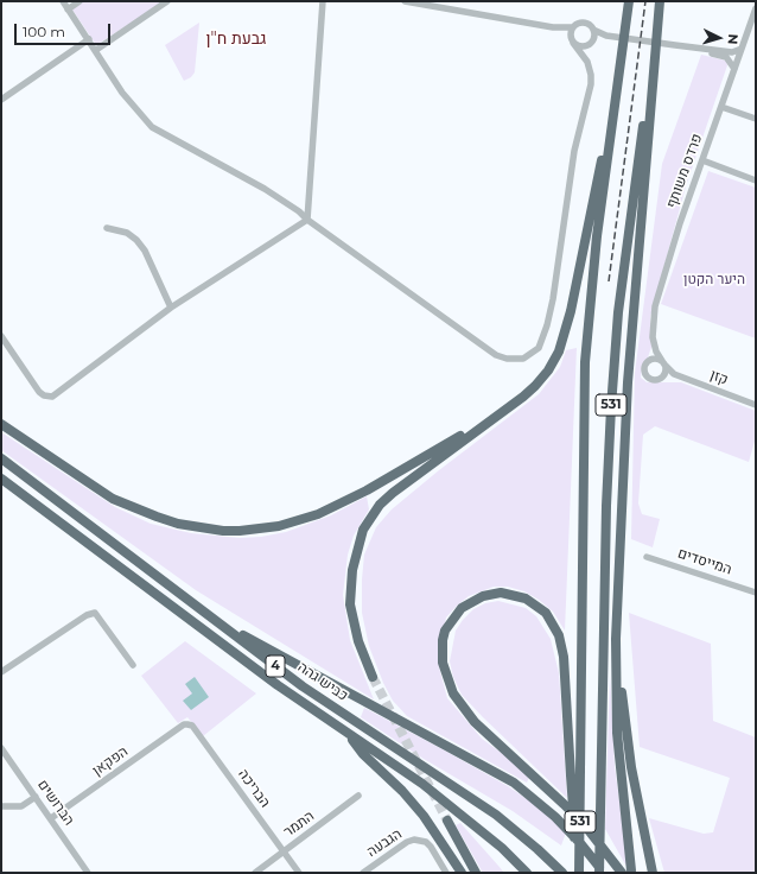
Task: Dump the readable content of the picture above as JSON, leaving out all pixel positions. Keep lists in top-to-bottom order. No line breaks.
{"streets":{"highway":["531","4","כביש גהה"],"street":["פרדס משותף","קזן","המייסדים","הפקאן","הבריכה","הברושים","התמר","הגבעה"]},"crossings":[["פרדס משותף","קזן"],["הפקאן","הבריכה"],["הפקאן","הברושים"],["הבריכה","התמר"]],"districts":["גבעת ח\"ן"],"parks":["היער הקטן"],"scale_bar":"100 m","north":"right"}
